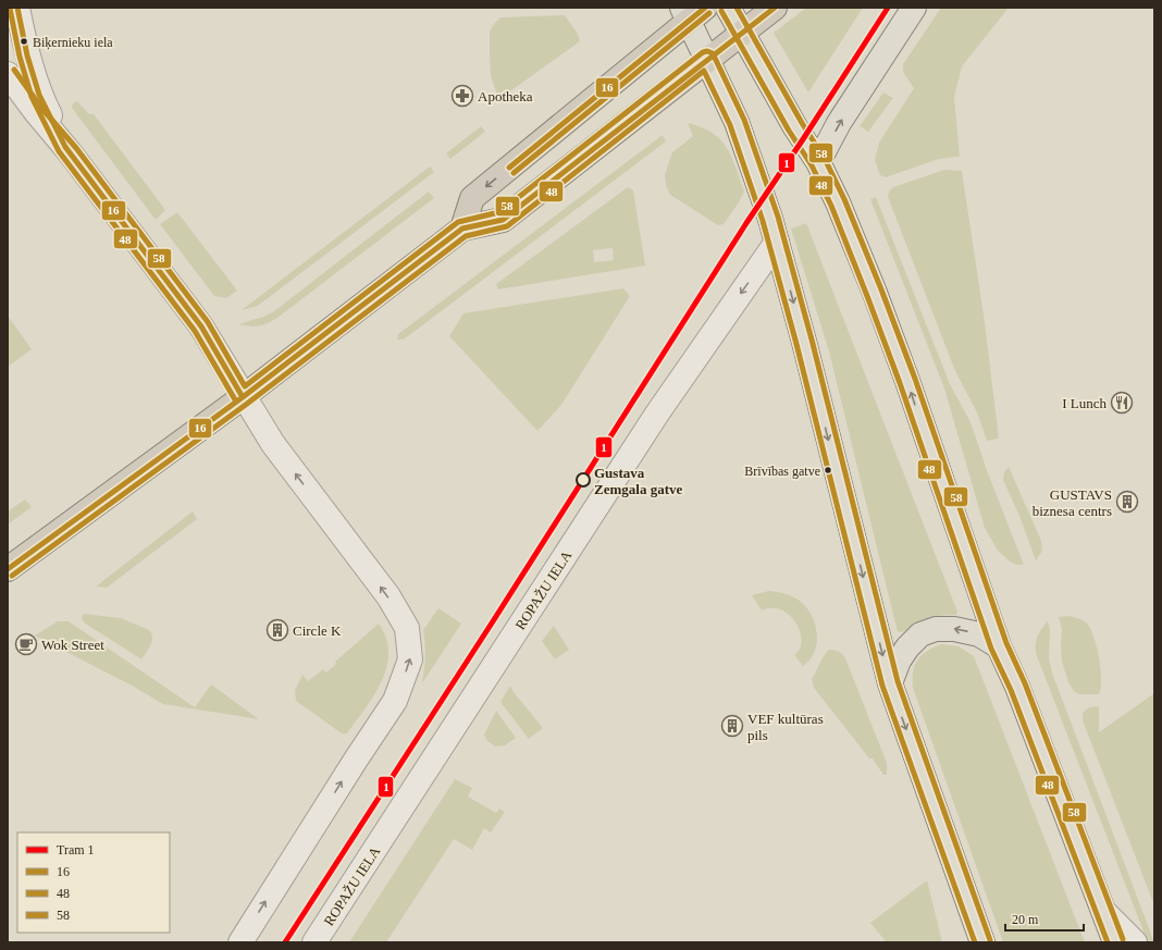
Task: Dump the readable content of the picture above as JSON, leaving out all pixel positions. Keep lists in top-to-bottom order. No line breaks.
{"streets":{"street":["ROPAŽU IELA"]},"one_way":["ROPAŽU IELA"],"places":{"other":["Biķernieku iela","Brīvības gatve","Gustava Zemgala gatve"],"pharmacy":["Apotheka"],"restaurant":["I Lunch"],"building":["GUSTAVS biznesa centrs","Circle K","VEF kultūras pils"],"cafe":["Wok Street"]},"lines":["tram line 1","transit line 16","transit line 58","transit line 48"],"legend":["Tram 1","16","48","58"],"scale_bar":"20 m"}
